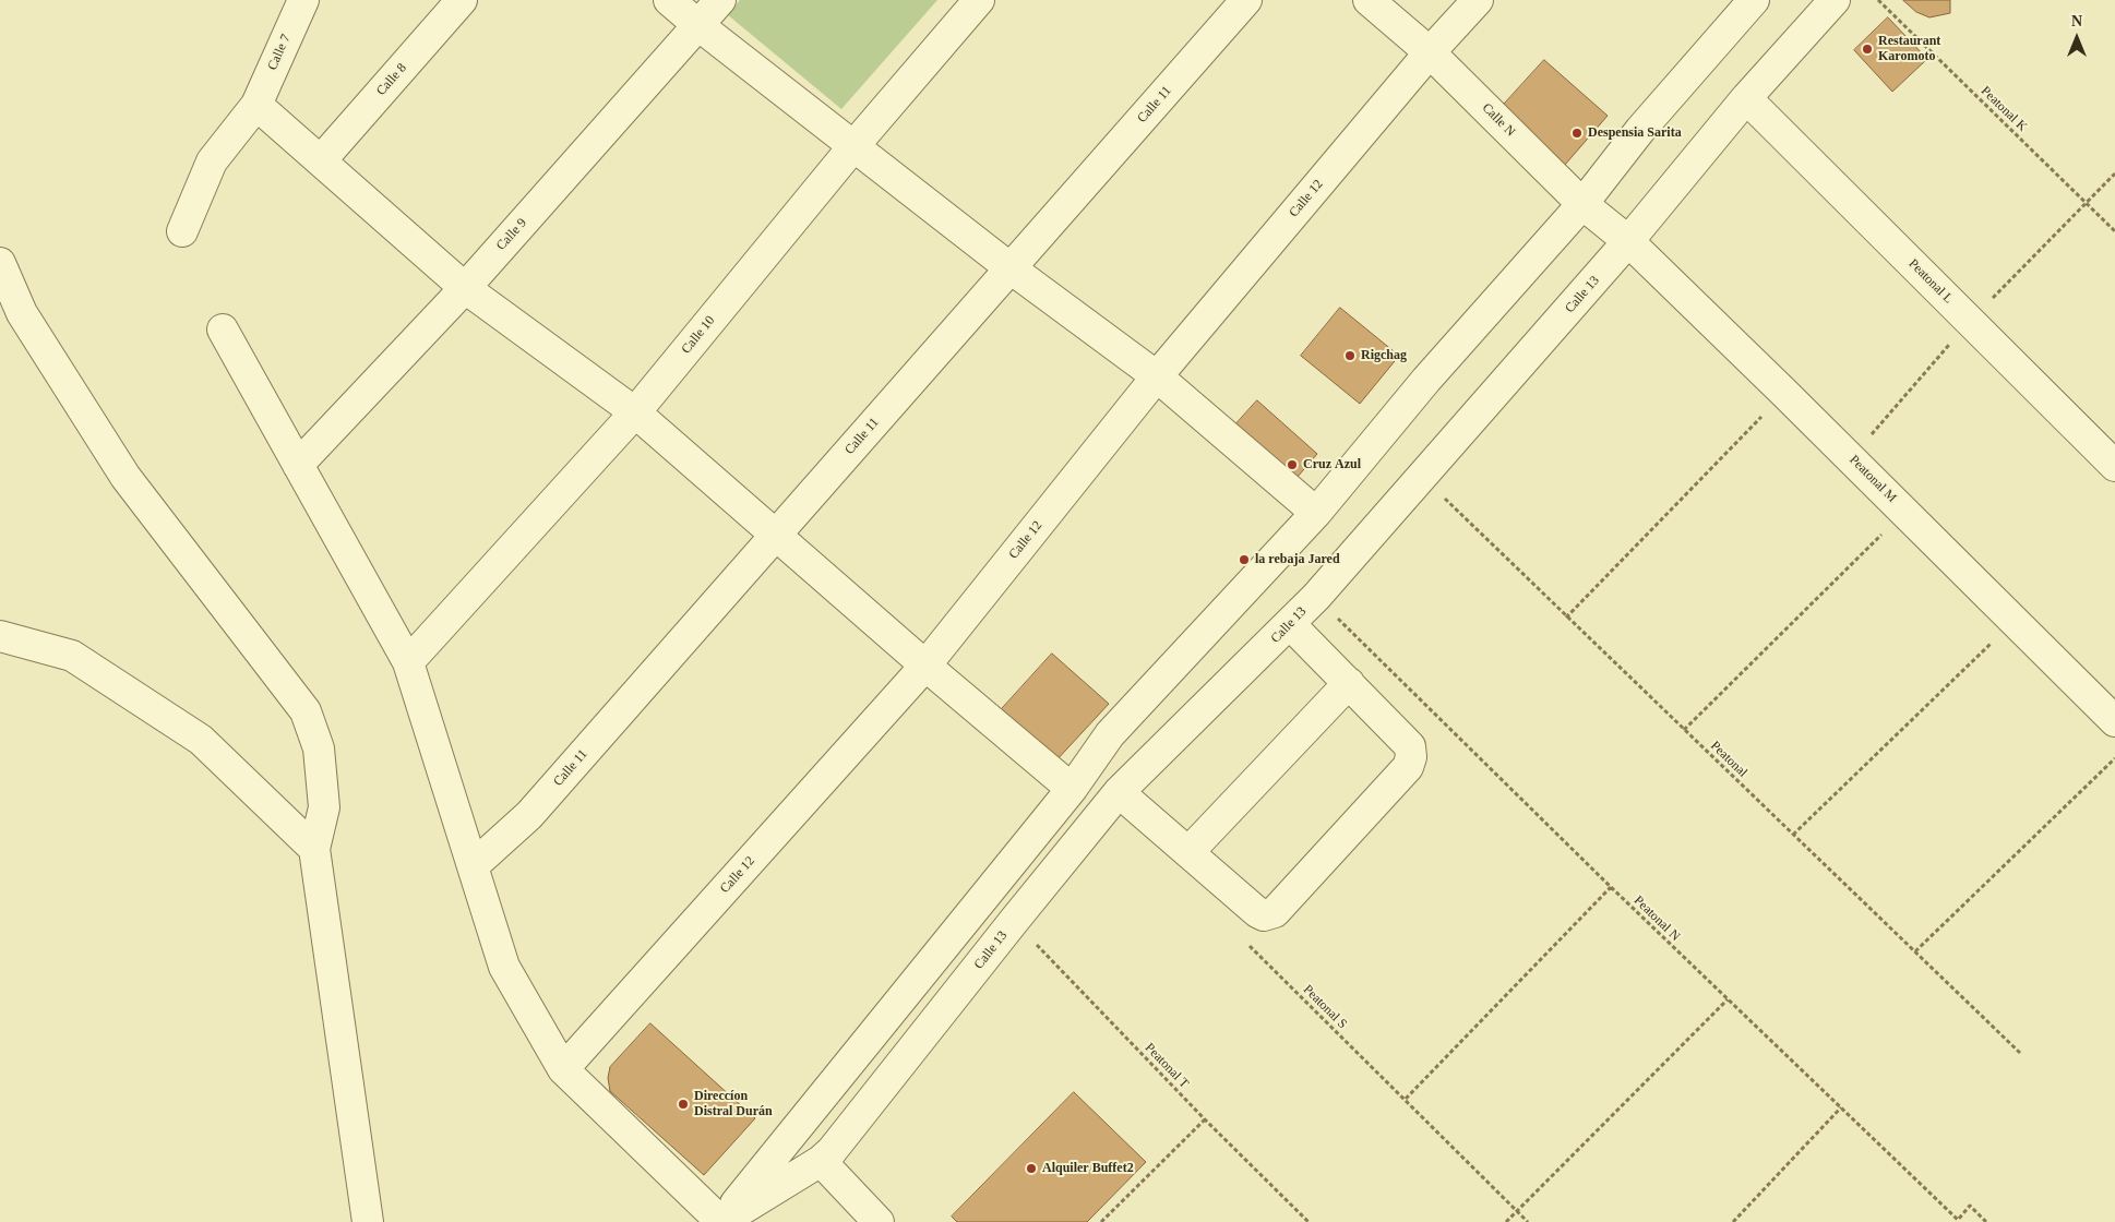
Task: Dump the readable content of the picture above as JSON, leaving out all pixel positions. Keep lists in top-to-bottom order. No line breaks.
{"streets":{"street":["Calle 7","Calle 8","Calle 11","Calle N","Calle 12","Calle 9","Peatonal L","Calle 13","Calle 10","Peatonal M"],"path":["Peatonal K","Peatonal","Peatonal N","Peatonal S","Peatonal T"]},"crossings":[["Calle N","Calle 12"],["Calle N","Calle 13"],["Calle N","Peatonal M"],["Peatonal L","Calle 13"],["Calle 13","Peatonal M"],["Calle 13","Peatonal"],["Calle 13","Peatonal N"],["Calle 13","Peatonal T"]],"places":["Restaurant Karomoto","Despensia Sarita","Rigchag","Cruz Azul","la rebaja Jared","Direccíon Distral Durán","Alquiler Buffet2"],"north":"top"}
